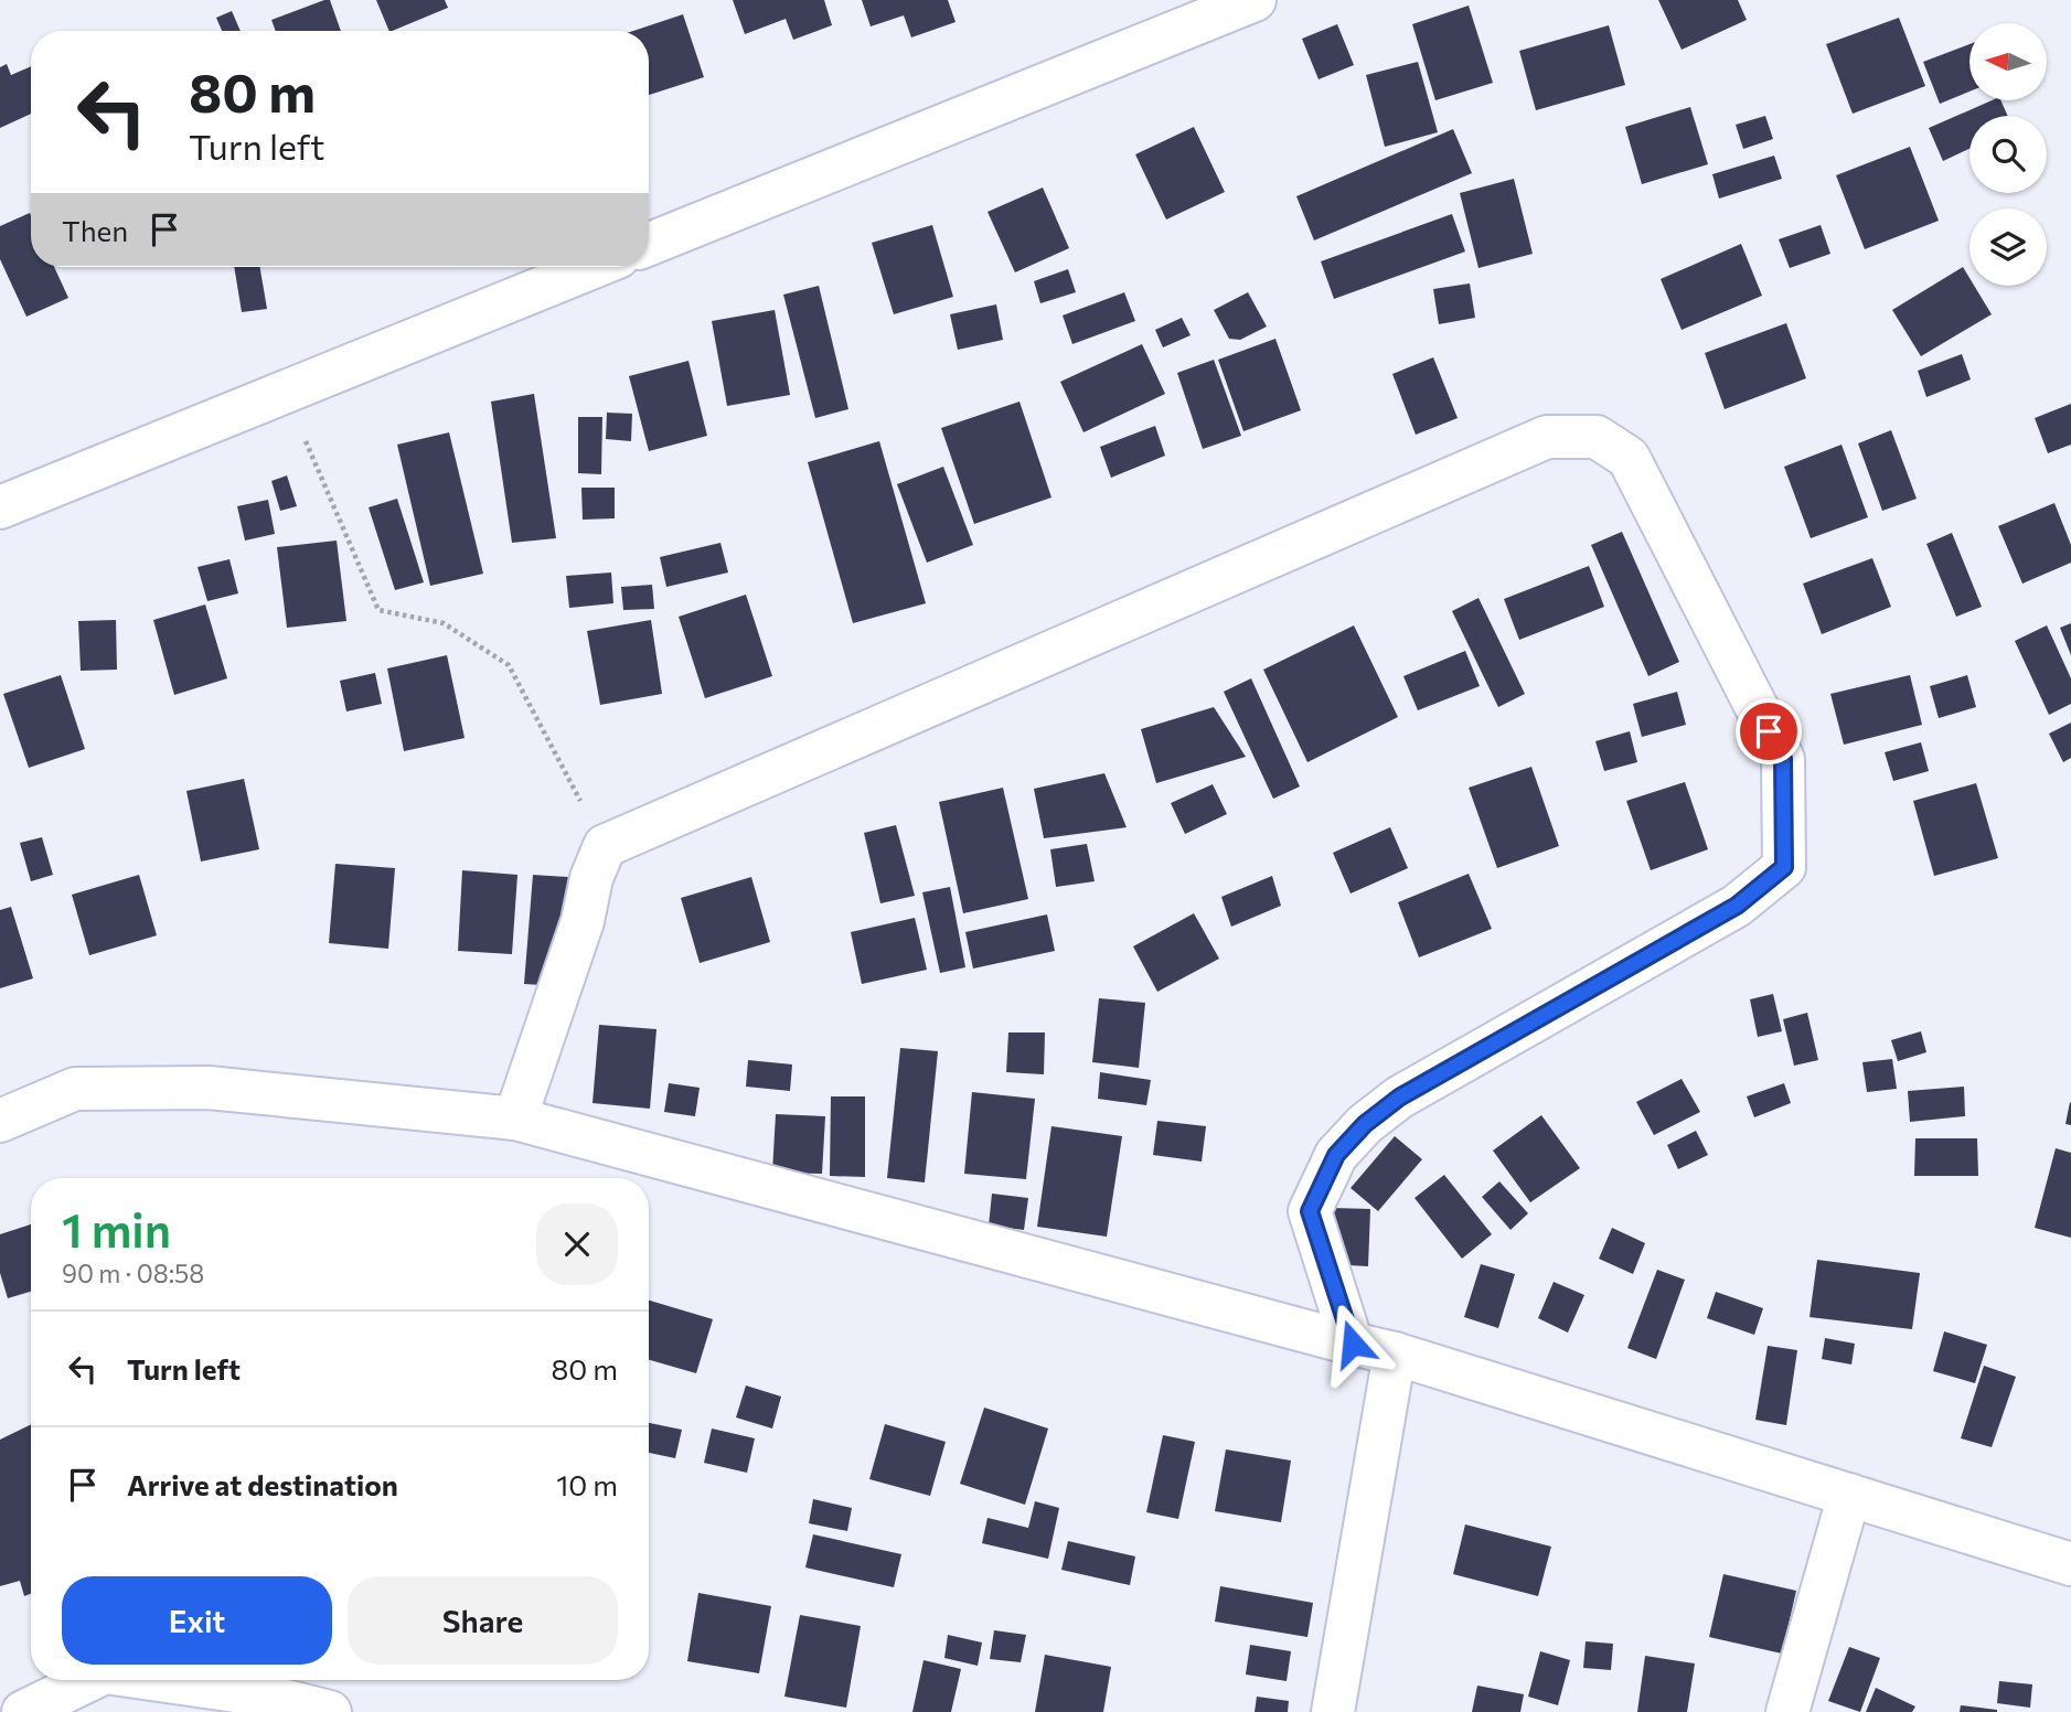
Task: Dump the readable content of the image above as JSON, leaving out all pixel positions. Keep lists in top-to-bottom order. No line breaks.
{"north":"left","page":{"turn":["80 m","Turn left"],"then":"Then","heading":["1 min","90 m · 08:58"],"list":[{"name":"Turn left","value":"80 m"},{"name":"Arrive at destination","value":"10 m"}],"buttons":["Exit","Share"]}}
